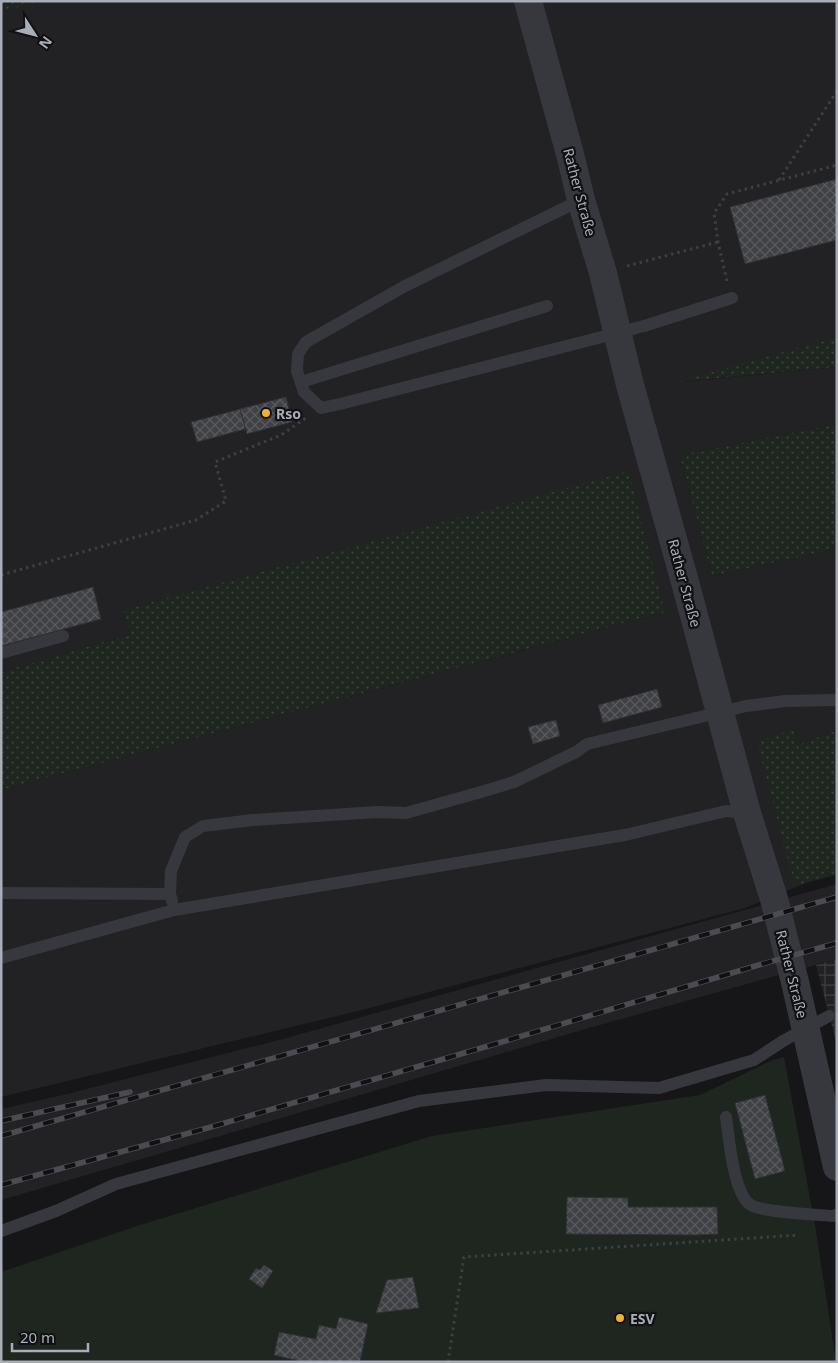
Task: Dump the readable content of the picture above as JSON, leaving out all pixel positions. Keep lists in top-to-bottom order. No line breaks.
{"streets":{"street":["Rather Straße"]},"places":["Rso","ESV"],"scale_bar":"20 m","north":"bottom right"}
